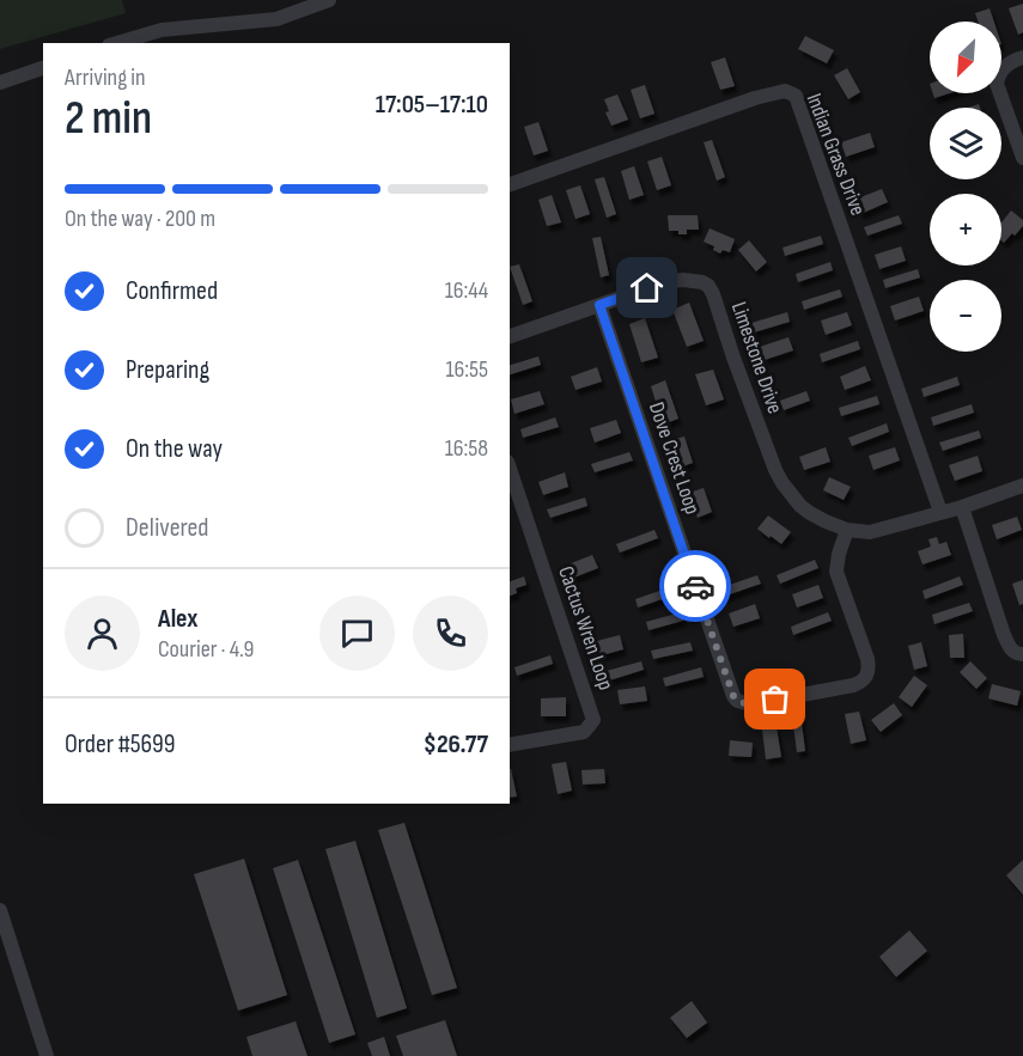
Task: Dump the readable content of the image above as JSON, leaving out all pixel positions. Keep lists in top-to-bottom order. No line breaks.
{"streets":{"street":["Indian Grass Drive","Limestone Drive","Dove Crest Loop","Cactus Wren Loop"]},"crossings":[["Indian Grass Drive","Limestone Drive"],["Limestone Drive","Dove Crest Loop"]],"north":"bottom left","page":{"map_buttons":["+","−"],"heading":["2 min","Arriving in","17:05–17:10"],"panel":["Alex","Courier · 4.9","Order #5699","$26.77"],"bar":"On the way · 200 m","list":[["Confirmed","16:44"],["Preparing","16:55"],["On the way","16:58"],"Delivered"]}}
